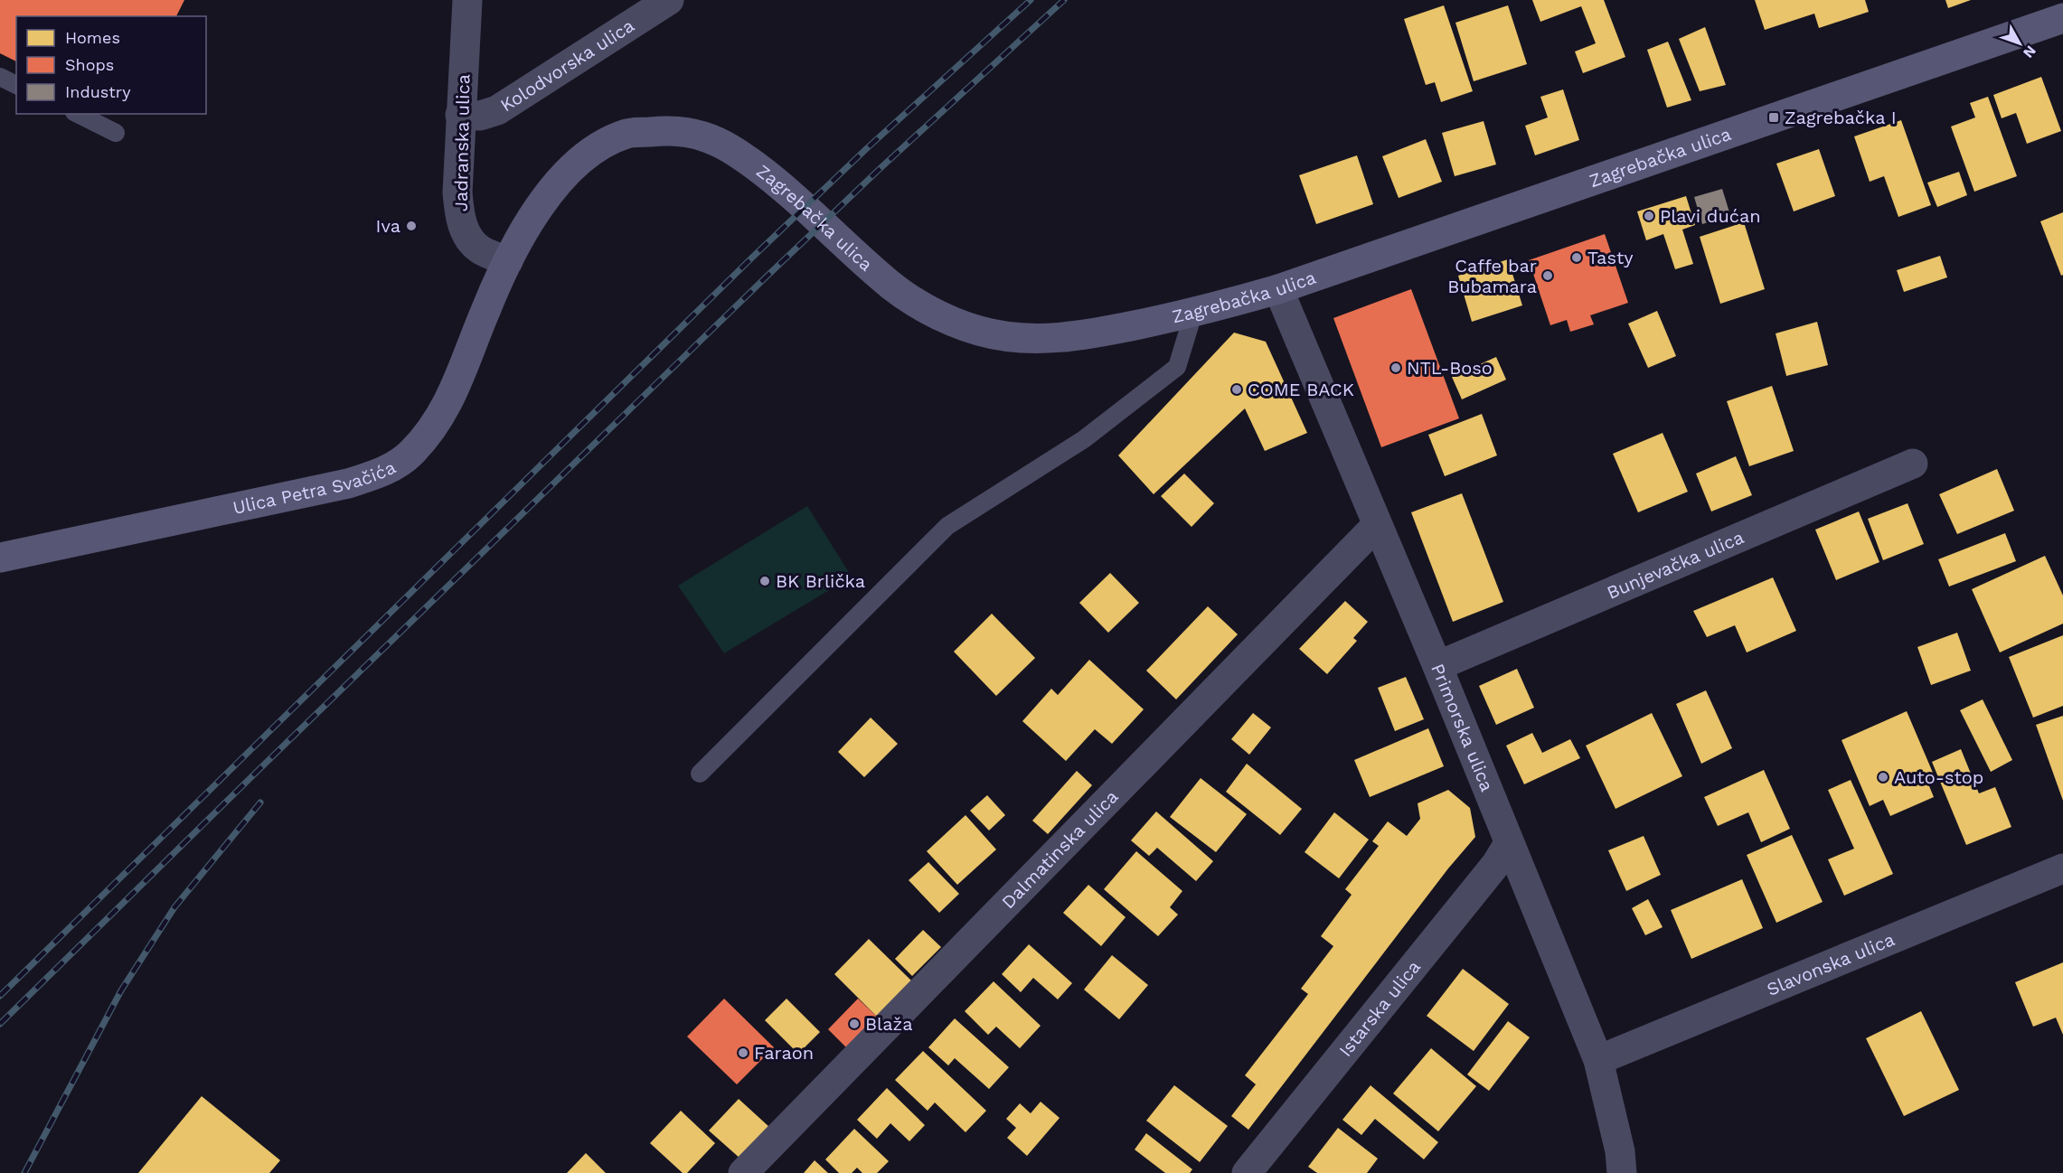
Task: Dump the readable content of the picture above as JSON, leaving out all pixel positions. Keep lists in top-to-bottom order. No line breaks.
{"streets":{"main road":["Zagrebačka ulica","Ulica Petra Svačića"],"street":["Kolodvorska ulica","Jadranska ulica","Bunjevačka ulica","Primorska ulica","Dalmatinska ulica","Slavonska ulica","Istarska ulica"]},"crossings":[["Kolodvorska ulica","Jadranska ulica"],["Jadranska ulica","Zagrebačka ulica"],["Jadranska ulica","Ulica Petra Svačića"],["Zagrebačka ulica","Ulica Petra Svačića"],["Zagrebačka ulica","Primorska ulica"],["Bunjevačka ulica","Primorska ulica"],["Primorska ulica","Dalmatinska ulica"],["Primorska ulica","Slavonska ulica"],["Primorska ulica","Istarska ulica"]],"places":{"transit":["Zagrebačka I"],"other":["Plavi dućan","Iva","Tasty","Caffe bar Bubamara","NTL-Boso","COME BACK","BK Brlička","Auto-stop","Blaža","Faraon"]},"legend":["Homes","Shops","Industry"],"north":"bottom right"}
